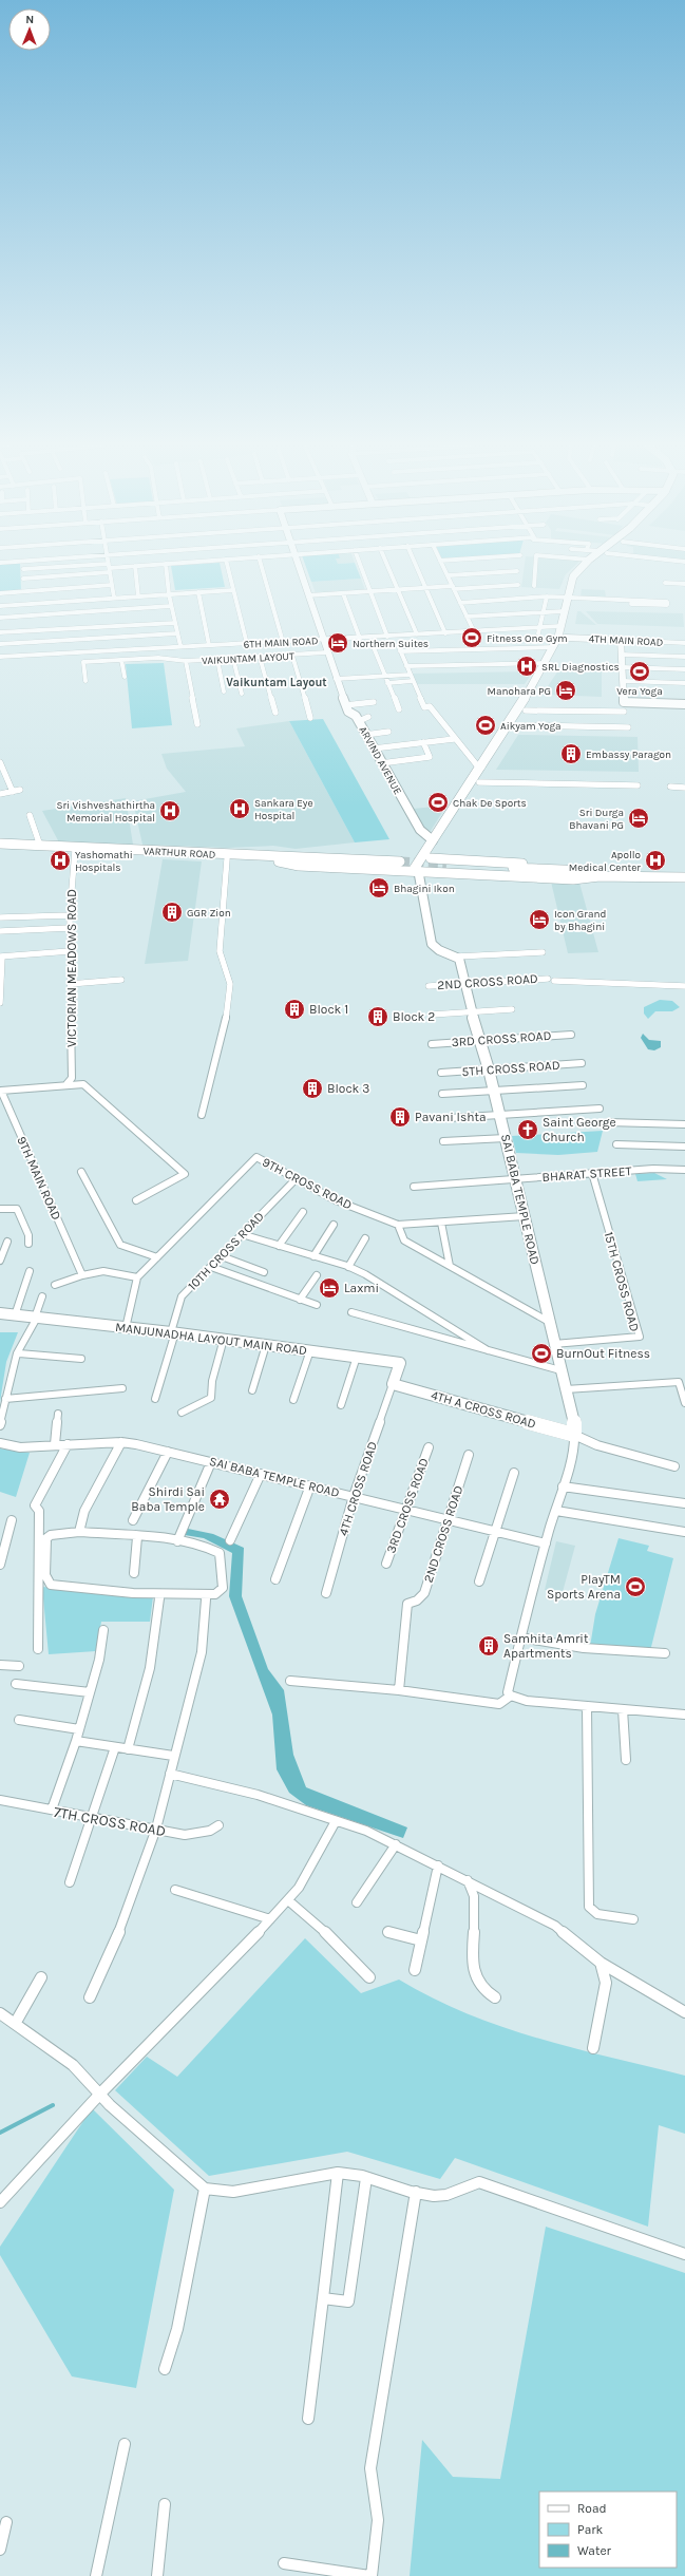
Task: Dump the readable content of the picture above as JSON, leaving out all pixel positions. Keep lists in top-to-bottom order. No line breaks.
{"streets":{"main road":["VARTHUR ROAD"],"street":["4TH MAIN ROAD","6TH MAIN ROAD","VAIKUNTAM LAYOUT","ARVIND AVENUE","VICTORIAN MEADOWS ROAD","2ND CROSS ROAD","3RD CROSS ROAD","5TH CROSS ROAD","BHARAT STREET","9TH MAIN ROAD","9TH CROSS ROAD","SAI BABA TEMPLE ROAD","10TH CROSS ROAD","15TH CROSS ROAD","MANJUNADHA LAYOUT MAIN ROAD","4TH A CROSS ROAD","4TH CROSS ROAD","7TH CROSS ROAD"]},"crossings":[["6TH MAIN ROAD","ARVIND AVENUE"],["VAIKUNTAM LAYOUT","ARVIND AVENUE"],["VARTHUR ROAD","VICTORIAN MEADOWS ROAD"],["VICTORIAN MEADOWS ROAD","9TH MAIN ROAD"],["2ND CROSS ROAD","SAI BABA TEMPLE ROAD"],["3RD CROSS ROAD","SAI BABA TEMPLE ROAD"],["5TH CROSS ROAD","SAI BABA TEMPLE ROAD"],["BHARAT STREET","SAI BABA TEMPLE ROAD"],["BHARAT STREET","15TH CROSS ROAD"],["9TH CROSS ROAD","SAI BABA TEMPLE ROAD"],["9TH CROSS ROAD","10TH CROSS ROAD"],["SAI BABA TEMPLE ROAD","15TH CROSS ROAD"],["SAI BABA TEMPLE ROAD","4TH A CROSS ROAD"],["SAI BABA TEMPLE ROAD","4TH CROSS ROAD"],["10TH CROSS ROAD","MANJUNADHA LAYOUT MAIN ROAD"],["MANJUNADHA LAYOUT MAIN ROAD","4TH A CROSS ROAD"],["MANJUNADHA LAYOUT MAIN ROAD","4TH CROSS ROAD"],["4TH A CROSS ROAD","4TH CROSS ROAD"]],"districts":["Vaikuntam Layout"],"places":{"sports":["Fitness One Gym","Vera Yoga","Aikyam Yoga","Chak De Sports","BurnOut Fitness","PlayTM Sports Arena"],"hotel":["Northern Suites","Manohara PG","Sri Durga Bhavani PG","Bhagini Ikon","Icon Grand by Bhagini","Laxmi"],"hospital":["SRL Diagnostics","Sankara Eye Hospital","Sri Vishveshathirtha Memorial Hospital","Yashomathi Hospitals","Apollo Medical Center"],"building":["Embassy Paragon","GGR Zion","Block 1","Block 2","Block 3","Pavani Ishta","Samhita Amrit Apartments"],"church":["Saint George Church"],"temple":["Shirdi Sai Baba Temple"]},"legend":["Road","Park","Water"],"north":"top"}
